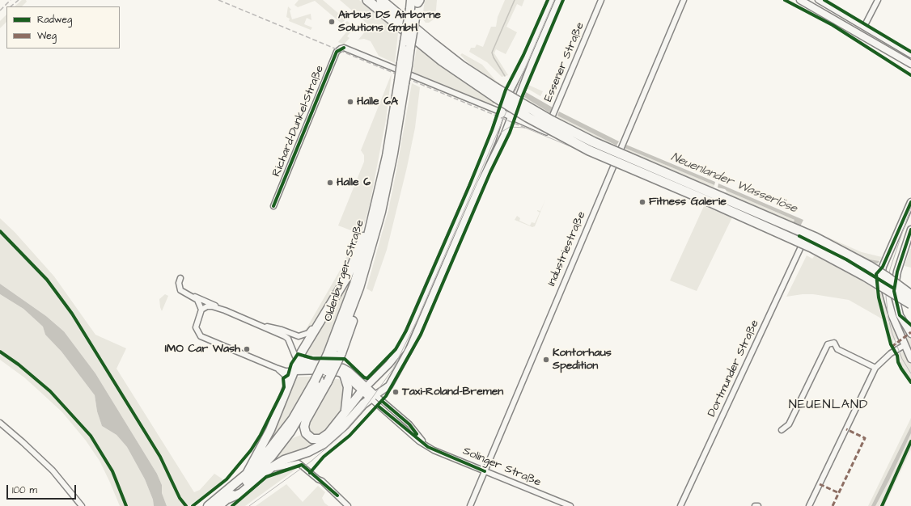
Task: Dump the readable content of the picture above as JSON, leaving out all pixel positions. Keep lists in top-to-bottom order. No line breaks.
{"streets":{"highway":["Oldenburger Straße"],"main road":["Solinger Straße"],"street":["Essener Straße","Richard-Dunkel-Straße","Industriestraße","Dortmunder Straße"]},"crossings":[["Industriestraße","Solinger Straße"]],"districts":["NEUENLAND"],"water":["Neuenlander Wasserlöse"],"places":["Airbus DS Airborne Solutions GmbH","Halle 6A","Halle 6","Fitness Galerie","IMO Car Wash","Kontorhaus Spedition","Taxi-Roland-Bremen"],"legend":["Radweg","Weg"],"scale_bar":"100 m"}
